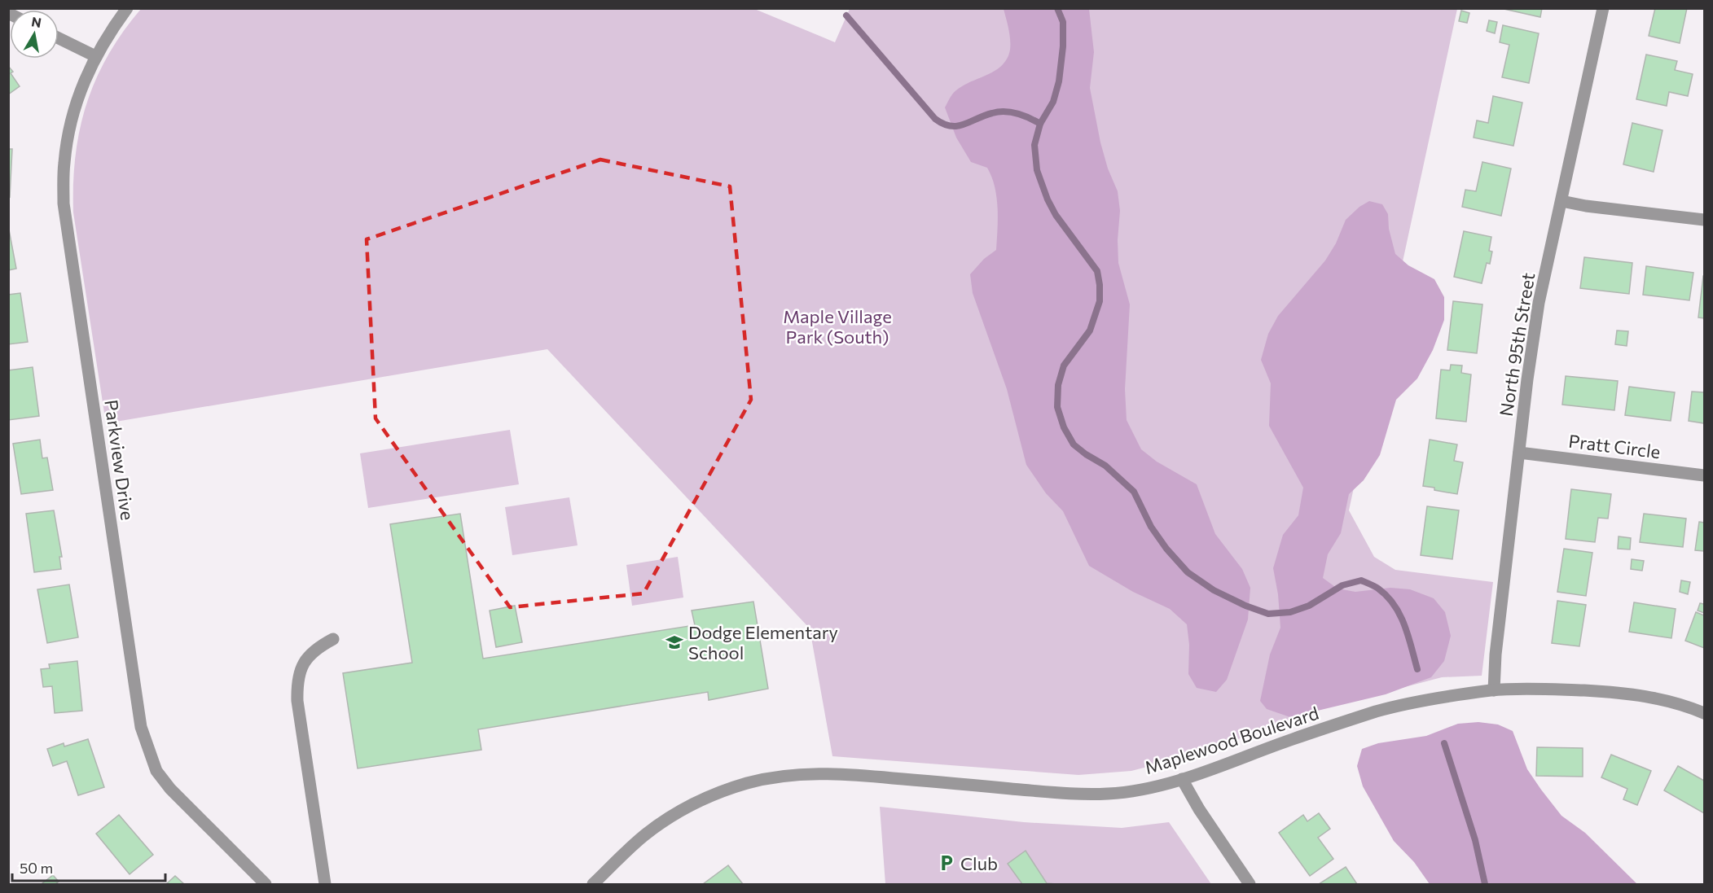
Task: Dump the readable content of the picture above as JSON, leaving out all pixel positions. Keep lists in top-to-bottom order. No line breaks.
{"streets":{"street":["North 95th Street","Pratt Circle","Parkview Drive","Maplewood Boulevard"]},"crossings":[["North 95th Street","Pratt Circle"],["North 95th Street","Maplewood Boulevard"]],"parks":["Maple Village Park (South)"],"places":{"school or university":["Dodge Elementary School"],"parking":["Club"]},"scale_bar":"50 m","north":"top"}
